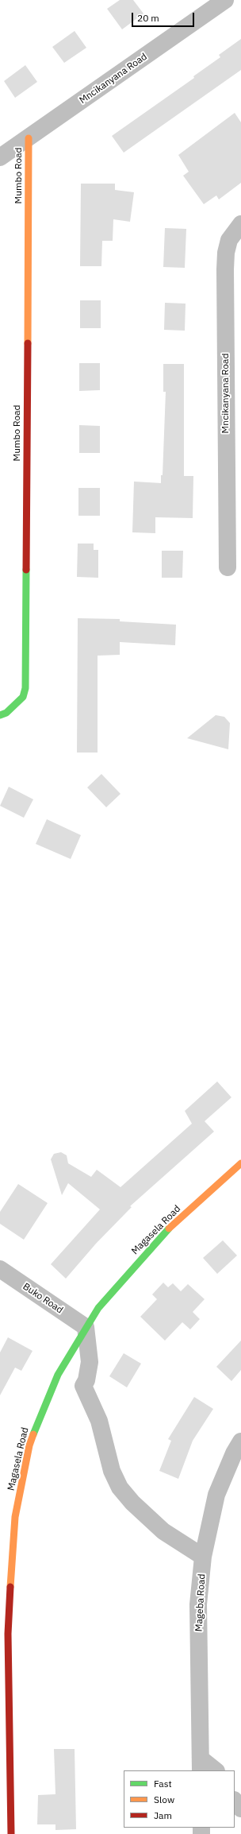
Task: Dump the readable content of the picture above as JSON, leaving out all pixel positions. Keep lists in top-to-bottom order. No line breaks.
{"streets":{"street":["Mncikanyana Road","Mumbo Road","Magasela Road","Buko Road","Mageba Road"]},"crossings":[["Mncikanyana Road","Mumbo Road"],["Magasela Road","Buko Road"]],"legend":["Fast","Slow","Jam"],"scale_bar":"20 m"}
